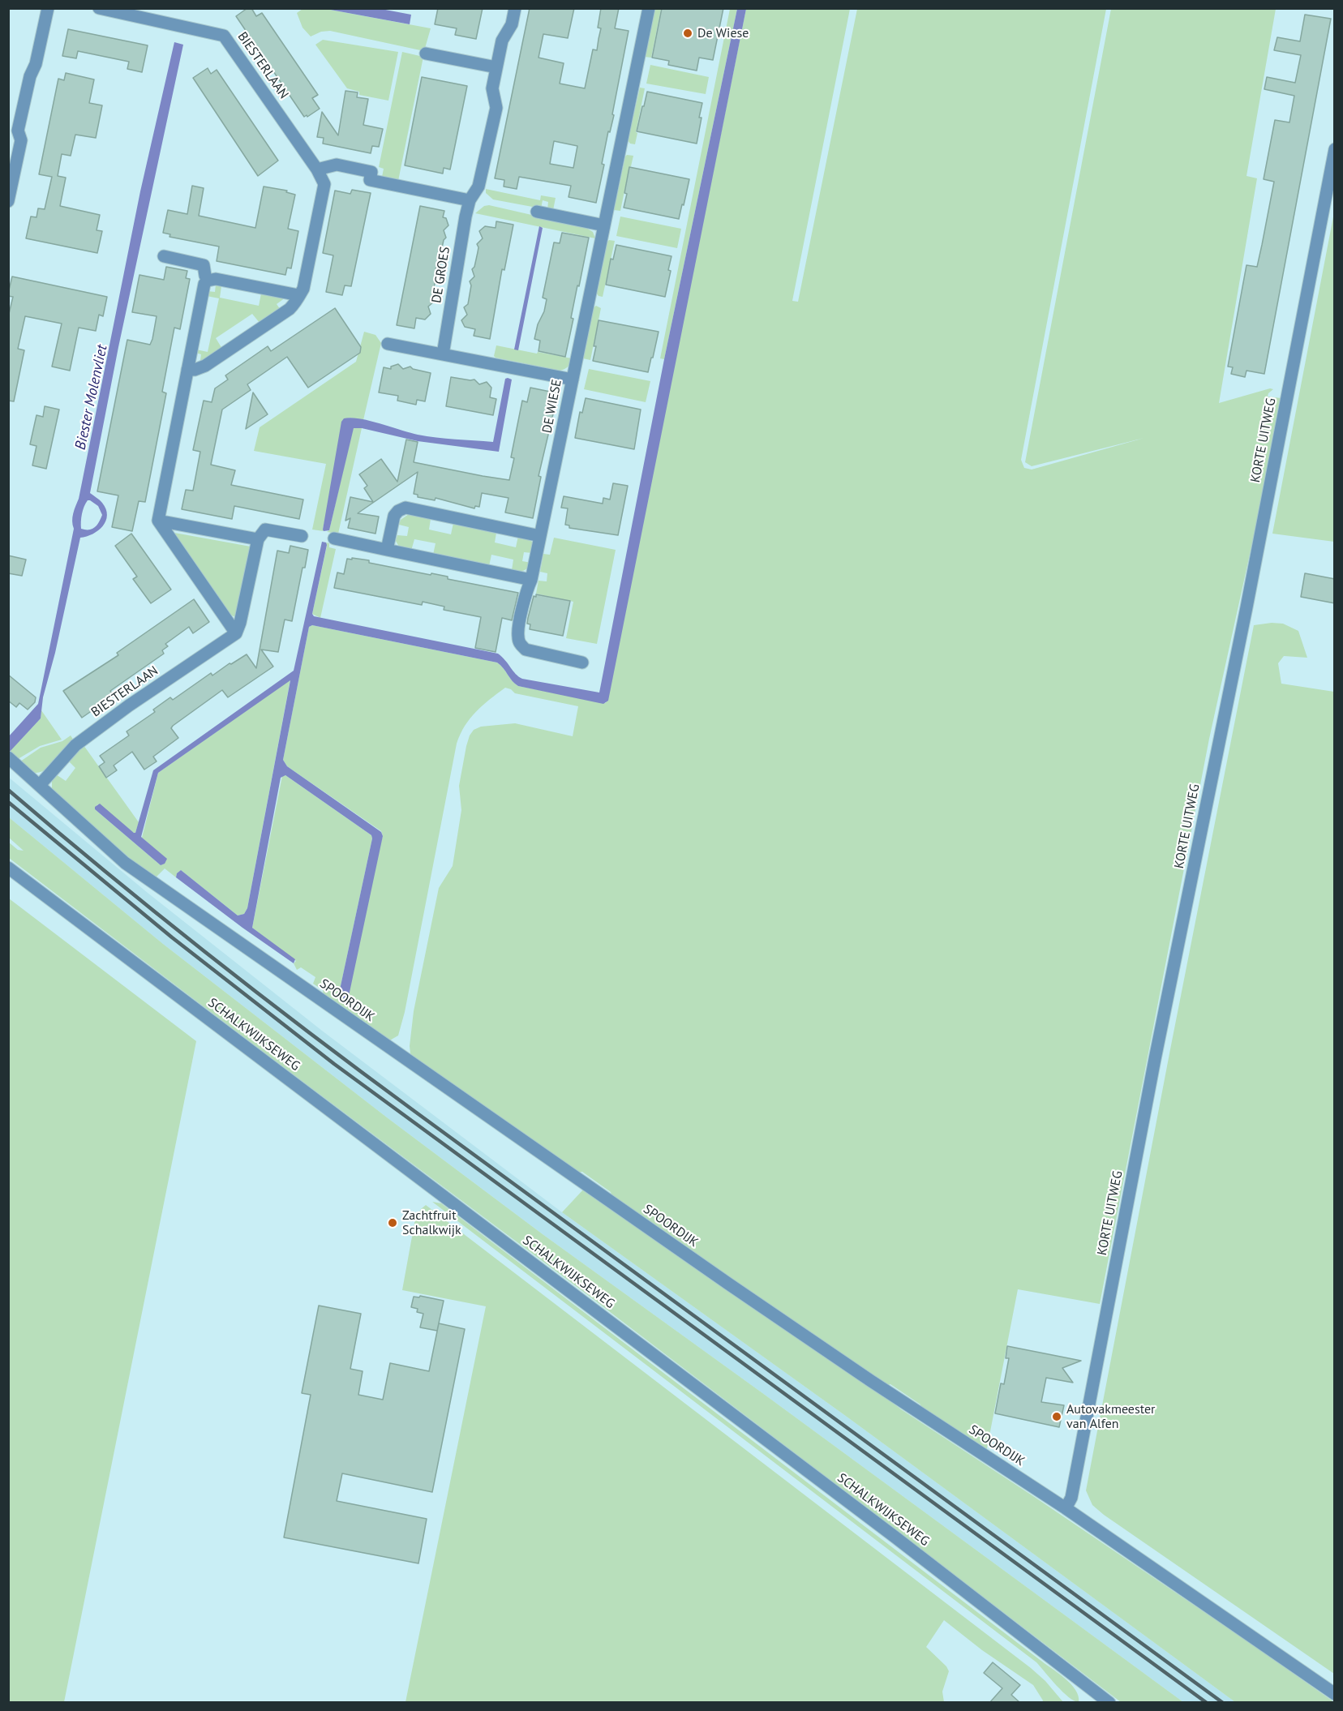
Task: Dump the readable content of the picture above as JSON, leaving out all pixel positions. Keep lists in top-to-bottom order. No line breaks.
{"streets":{"street":["BIESTERLAAN","DE GROES","DE WIESE","KORTE UITWEG","SPOORDIJK","SCHALKWIJKSEWEG"]},"crossings":[["BIESTERLAAN","SPOORDIJK"],["KORTE UITWEG","SPOORDIJK"]],"water":["Biester Molenvliet"],"places":["De Wiese","Zachtfruit Schalkwijk","Autovakmeester van Alfen"]}
